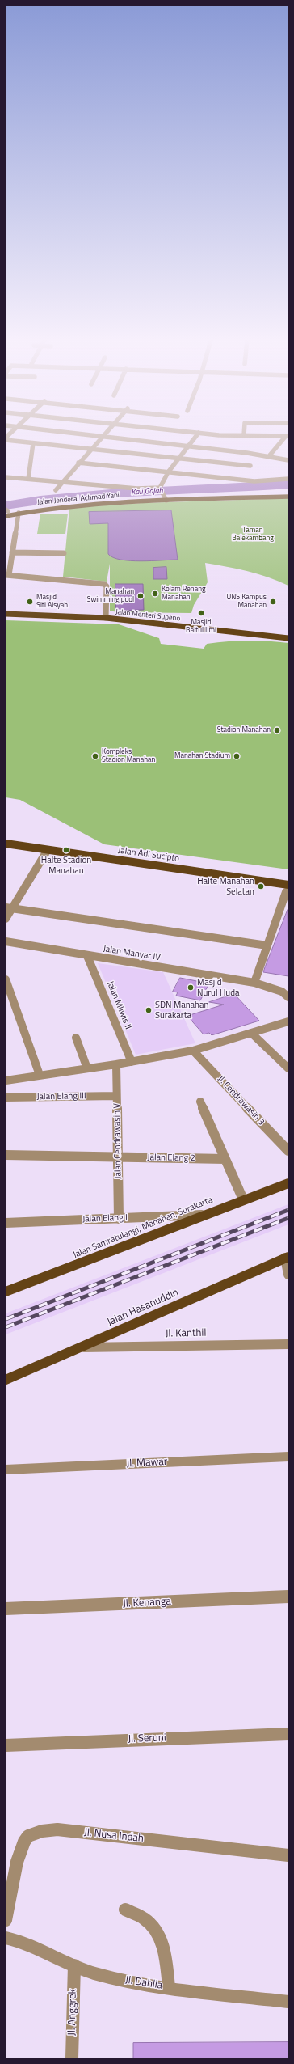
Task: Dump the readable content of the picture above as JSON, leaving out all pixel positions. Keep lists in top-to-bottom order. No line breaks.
{"streets":{"main road":["Jalan Jenderal Achmad Yani","Jalan Menteri Supeno","Jalan Adi Sucipto","Jalan Samratulangi, Manahan, Surakarta","Jalan Hasanuddin"],"street":["Jalan Manyar IV","Jalan Mliwis II","Jalan Elang III","Jl. Cendrawasih 3","Jalan Cendrawasih V","Jalan Elang 2","Jalan Elang I","Jl. Kanthil","Jl. Mawar","Jl. Kenanga","Jl. Seruni","Jl. Nusa Indah","Jl. Dahlia","Jl. Anggrek"]},"crossings":[["Jalan Manyar IV","Jalan Mliwis II"],["Jalan Elang III","Jalan Cendrawasih V"],["Jalan Cendrawasih V","Jalan Elang 2"],["Jalan Cendrawasih V","Jalan Elang I"],["Jalan Elang I","Jalan Samratulangi, Manahan, Surakarta"],["Jalan Hasanuddin","Jl. Kanthil"],["Jl. Dahlia","Jl. Anggrek"]],"water":["Kali Gajah"],"parks":["Taman Balekambang"],"places":["Kolam Renang Manahan","Manahan Swimming pool","Masjid Siti Aisyah","UNS Kampus Manahan","Masjid Baitul Ilmi","Stadion Manahan","Kompleks Stadion Manahan","Manahan Stadium","Halte Stadion Manahan","Halte Manahan Selatan","Masjid Nurul Huda","SDN Manahan Surakarta"]}
